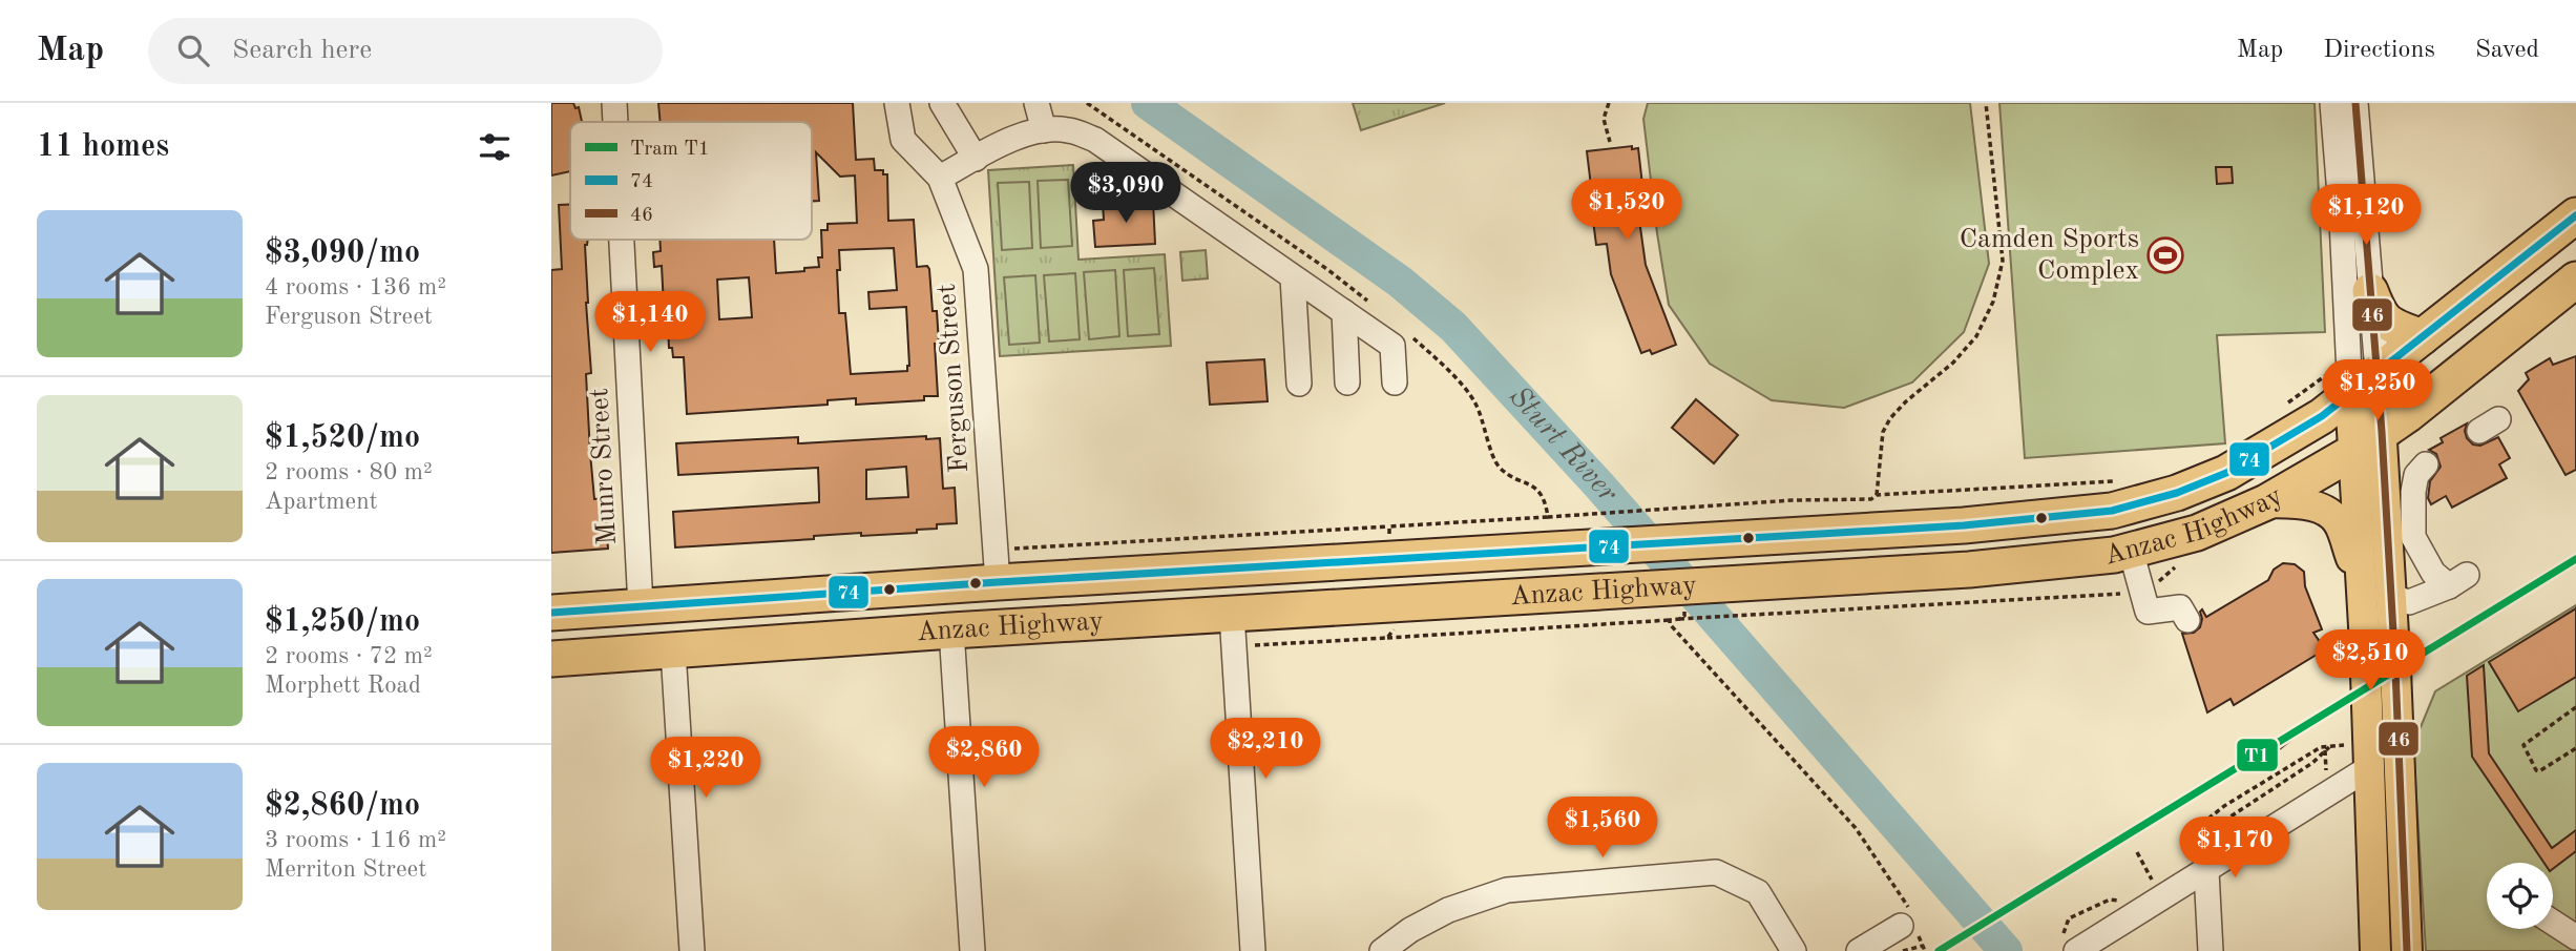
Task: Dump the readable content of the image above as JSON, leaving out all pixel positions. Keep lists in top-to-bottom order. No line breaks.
{"streets":{"highway":["Anzac Highway"],"street":["Ferguson Street","Munro Street"]},"crossings":[["Ferguson Street","Anzac Highway"],["Munro Street","Anzac Highway"]],"water":["Sturt River"],"places":{"sports":["Camden Sports Complex"]},"lines":["transit line 46","transit line 74","tram line T1"],"legend":["Tram T1","74","46"],"page":{"header":"Map","search":"Search here","nav":["Map","Directions","Saved"],"heading":"11 homes","price":["$3,090","$1,520","$1,120","$1,140","$1,250","$2,510","$2,210","$2,860","$1,220","$1,560","$1,170"],"list":[{"name":"$3,090/mo","note":"4 rooms · 136 m² · Ferguson Street"},{"name":"$1,520/mo","note":"2 rooms · 80 m² · Apartment"},{"name":"$1,250/mo","note":"2 rooms · 72 m² · Morphett Road"},{"name":"$2,860/mo","note":"3 rooms · 116 m² · Merriton Street"}]}}
